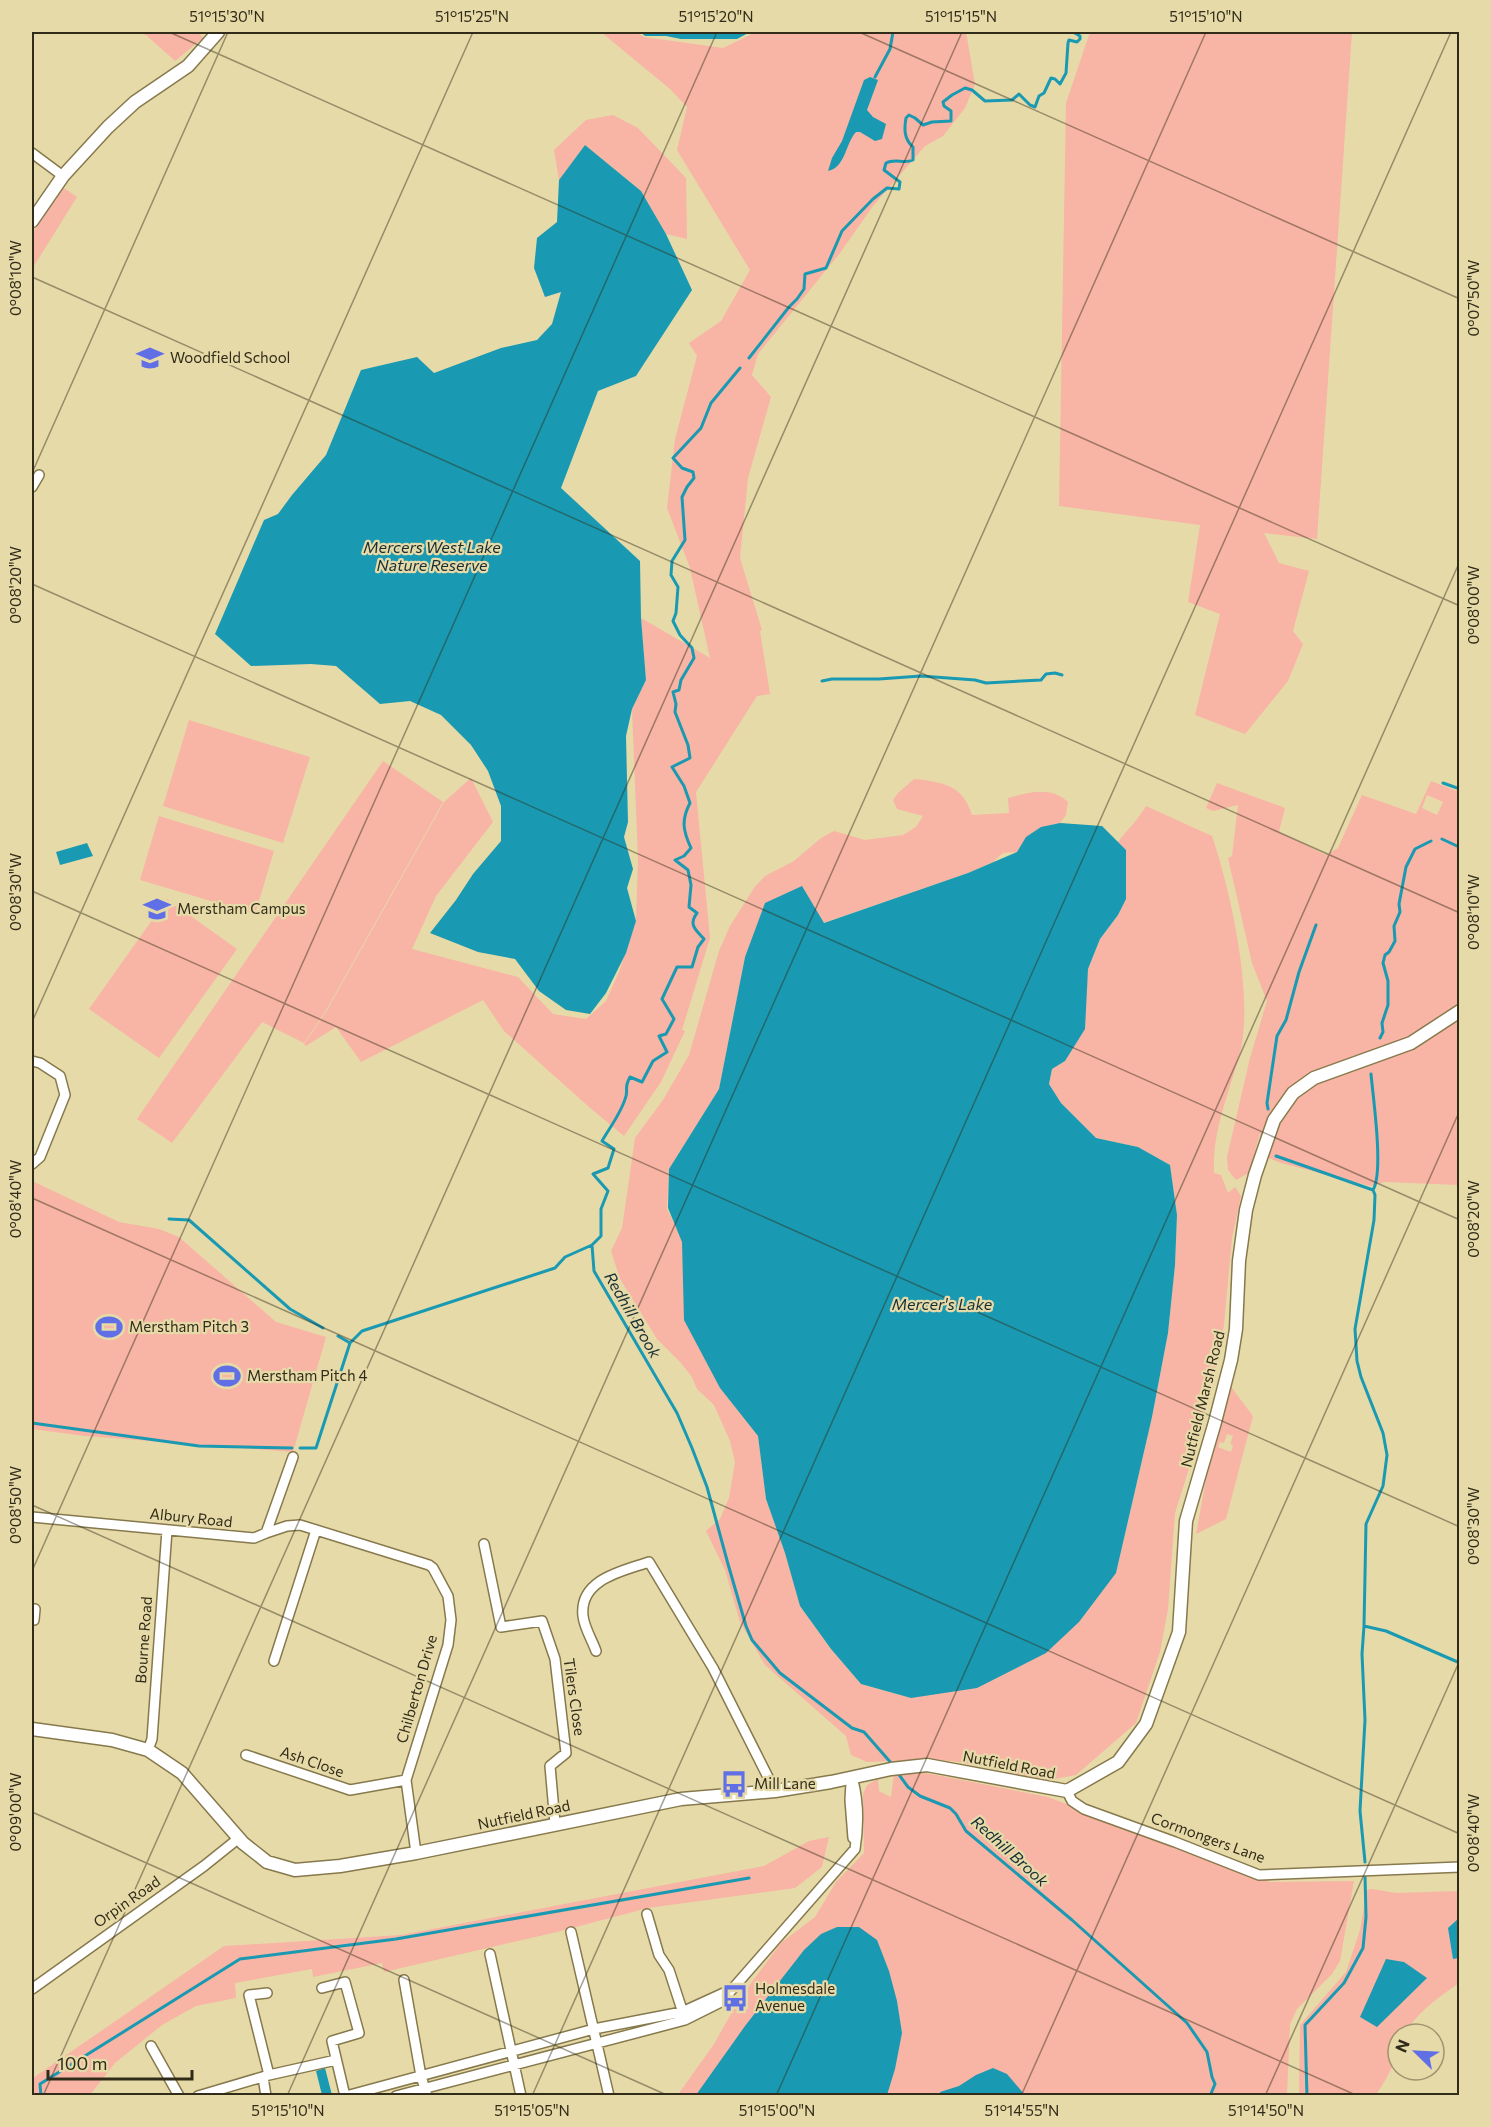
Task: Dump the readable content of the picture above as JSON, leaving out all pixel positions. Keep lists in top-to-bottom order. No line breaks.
{"streets":{"street":["Nutfield Marsh Road","Albury Road","Bourne Road","Chilberton Drive","Tilers Close","Ash Close","Nutfield Road","Cormongers Lane","Orpin Road"]},"crossings":[["Nutfield Marsh Road","Nutfield Road"],["Nutfield Marsh Road","Cormongers Lane"],["Albury Road","Bourne Road"],["Albury Road","Chilberton Drive"],["Bourne Road","Nutfield Road"],["Chilberton Drive","Ash Close"],["Chilberton Drive","Nutfield Road"],["Tilers Close","Nutfield Road"],["Nutfield Road","Cormongers Lane"],["Nutfield Road","Orpin Road"]],"water":["Mercers West Lake Nature Reserve","Mercer's Lake","Redhill Brook"],"places":{"school or university":["Woodfield School","Merstham Campus"],"sports":["Merstham Pitch 3","Merstham Pitch 4"],"bus stop":["Mill Lane","Holmesdale Avenue"]},"scale_bar":"100 m","north":"top left","coordinates":["51°15'30\"N","51°15'25\"N","51°15'20\"N","51°15'15\"N","51°15'10\"N","0°08'10\"W","0°07'50\"W","0°08'20\"W","0°08'00\"W","0°08'30\"W","0°08'40\"W","0°08'50\"W","0°09'00\"W","51°15'05\"N","51°15'00\"N","51°14'55\"N","51°14'50\"N"]}
